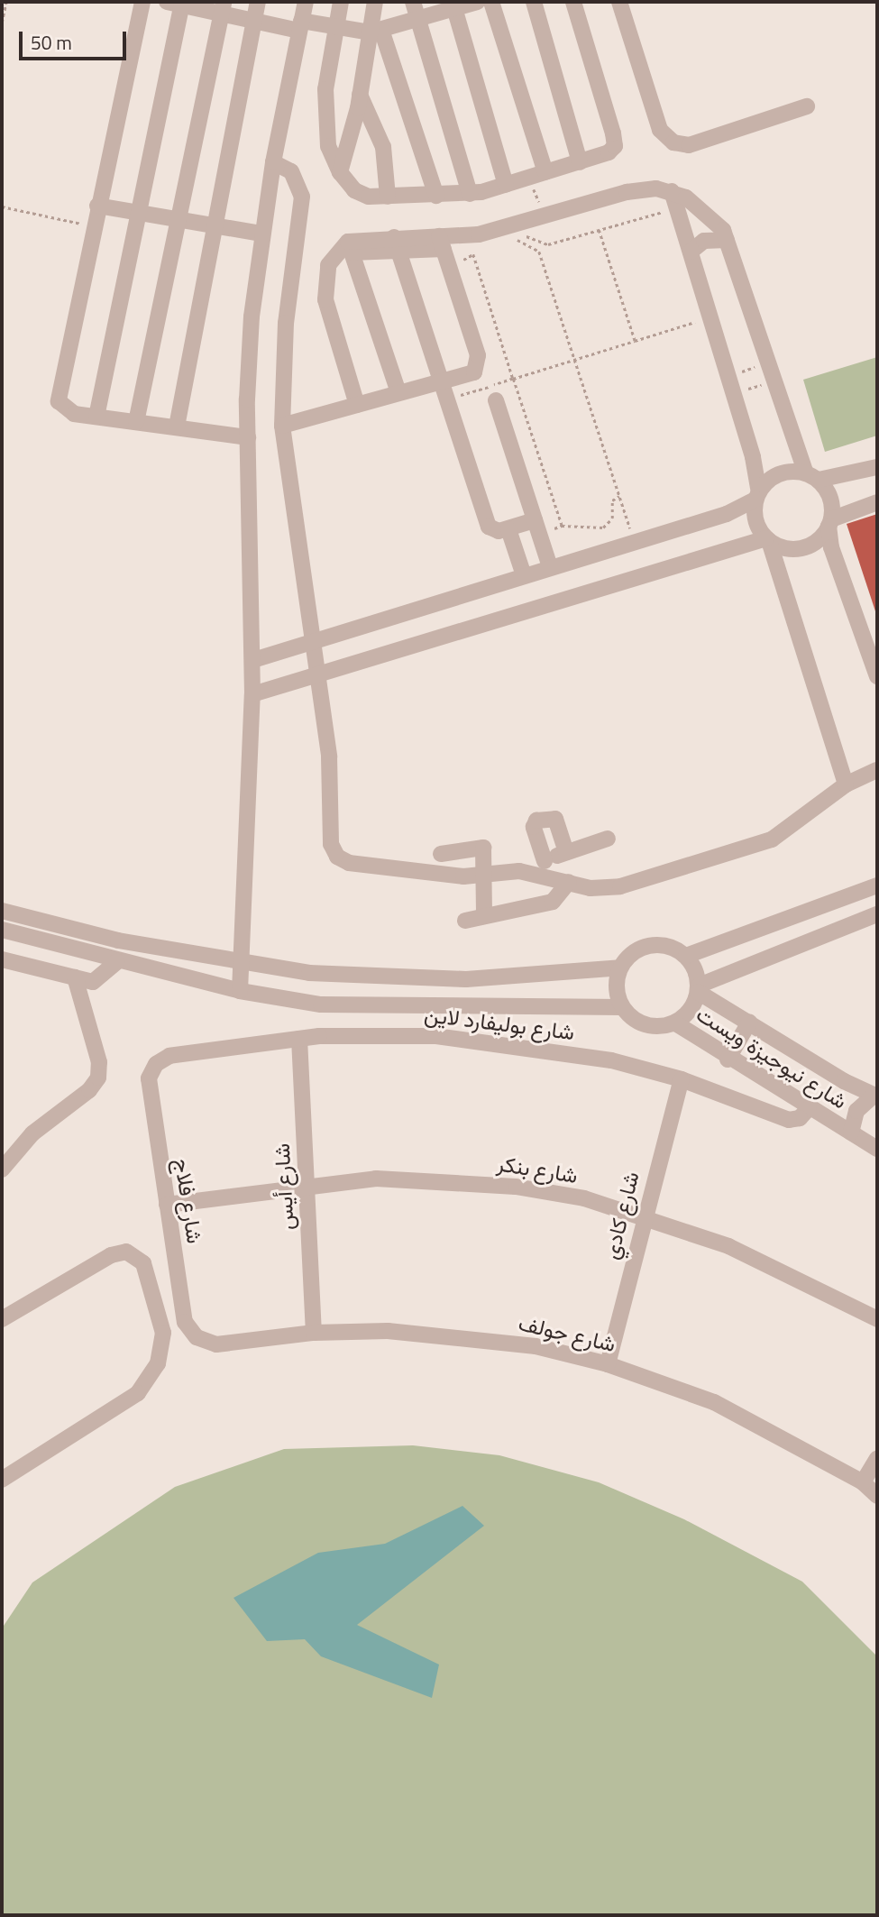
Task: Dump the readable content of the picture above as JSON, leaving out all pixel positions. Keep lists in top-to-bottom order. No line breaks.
{"streets":{"street":["شارع بوليفارد لاين","شارع نيوجيزة ويست","شارع بنكر","شارع أيس","شارع فلاج","شارع كادي","شارع جولف"]},"crossings":[["شارع بوليفارد لاين","شارع نيوجيزة ويست"],["شارع بوليفارد لاين","شارع أيس"],["شارع بوليفارد لاين","شارع فلاج"],["شارع بوليفارد لاين","شارع كادي"],["شارع بنكر","شارع أيس"],["شارع بنكر","شارع فلاج"],["شارع بنكر","شارع كادي"],["شارع أيس","شارع جولف"],["شارع فلاج","شارع جولف"],["شارع كادي","شارع جولف"]],"scale_bar":"50 m"}
